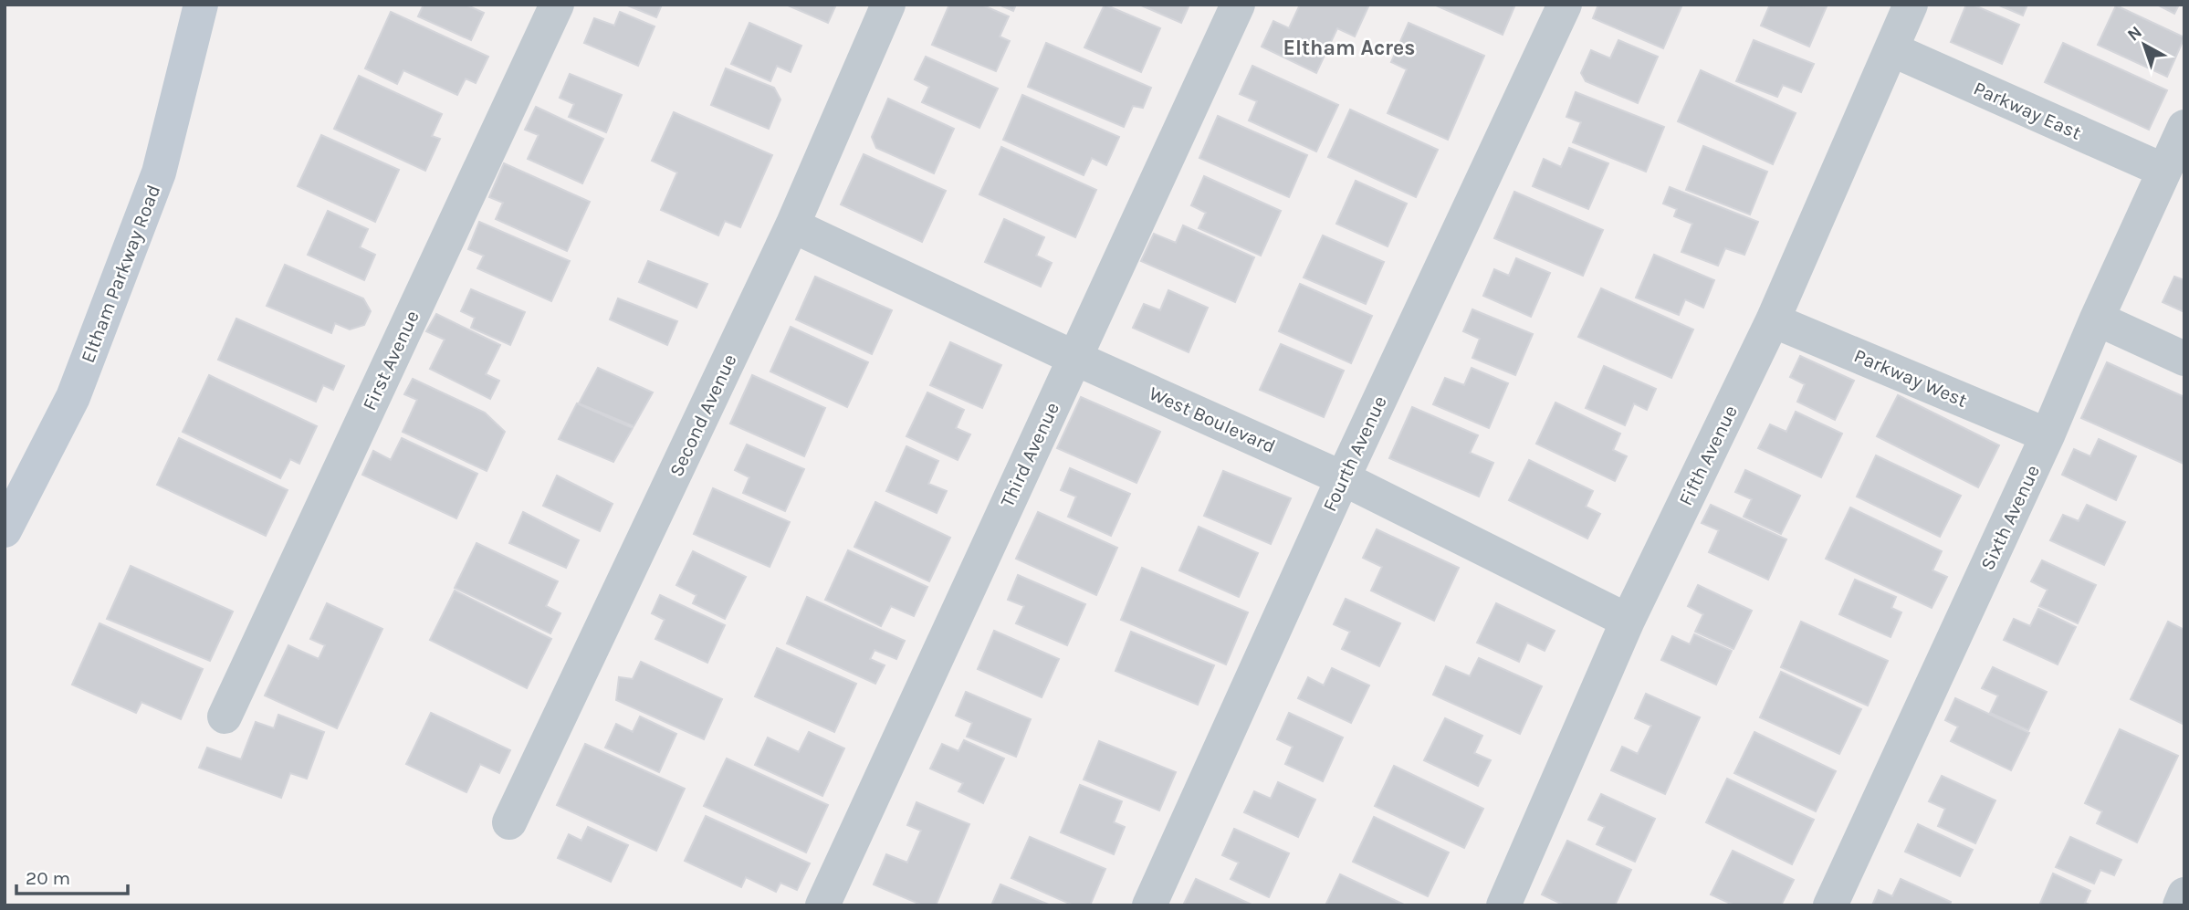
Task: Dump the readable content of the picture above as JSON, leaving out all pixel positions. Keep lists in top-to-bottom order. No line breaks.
{"streets":{"street":["Parkway East","Eltham Parkway Road","First Avenue","Parkway West","Second Avenue","West Boulevard","Fourth Avenue","Third Avenue","Fifth Avenue","Sixth Avenue"]},"crossings":[["Parkway East","Fifth Avenue"],["Parkway East","Sixth Avenue"],["Parkway West","Fifth Avenue"],["Parkway West","Sixth Avenue"],["Second Avenue","West Boulevard"],["West Boulevard","Fourth Avenue"],["West Boulevard","Third Avenue"],["West Boulevard","Fifth Avenue"]],"districts":["Eltham Acres"],"scale_bar":"20 m","north":"top left"}
